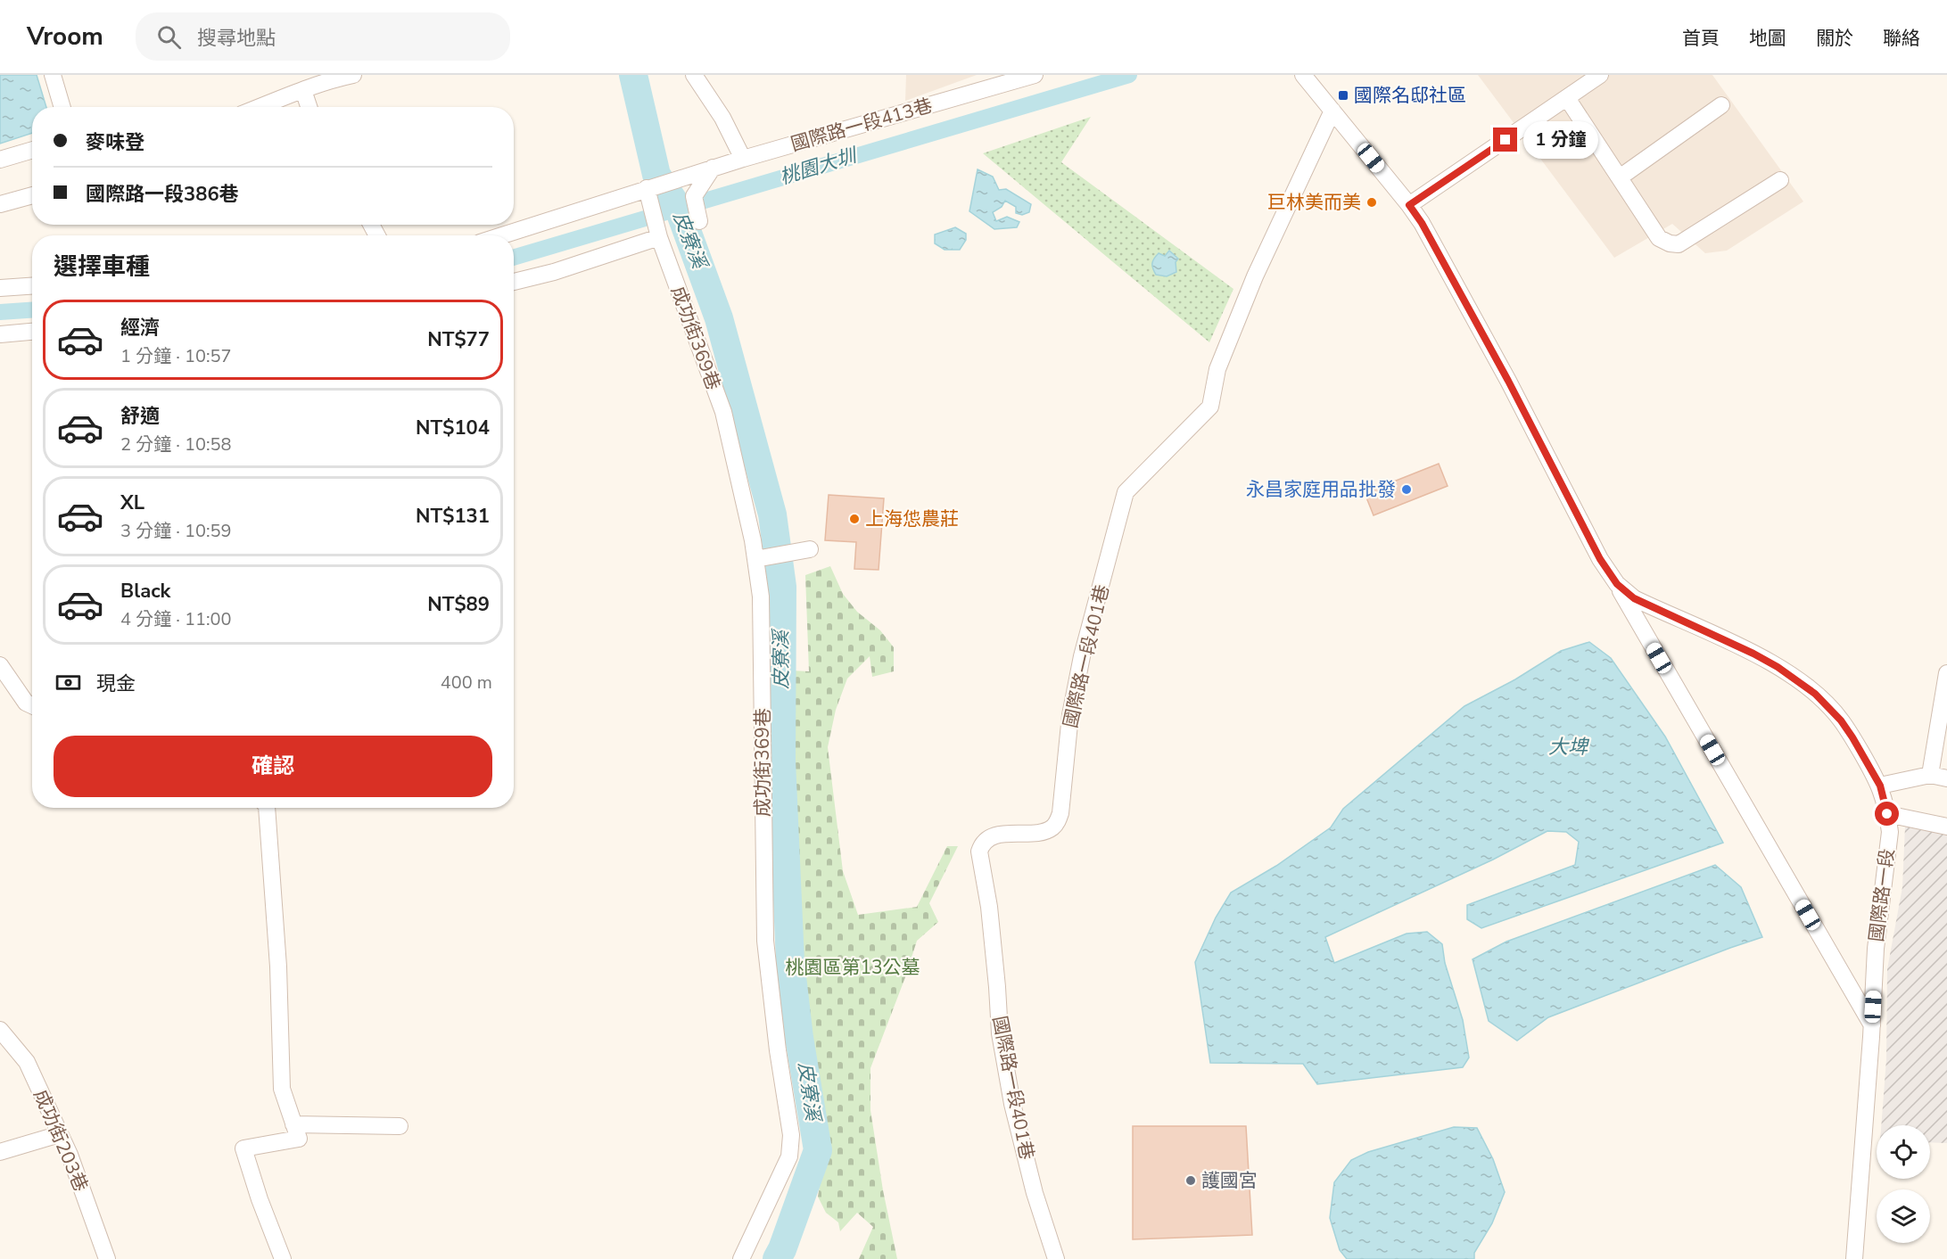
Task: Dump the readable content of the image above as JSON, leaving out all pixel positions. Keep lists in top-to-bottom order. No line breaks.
{"streets":{"street":["國際路一段413巷","成功街369巷","國際路一段401巷","國際路一段","成功街203巷"]},"crossings":[["國際路一段413巷","成功街369巷"],["國際路一段401巷","國際路一段"]],"water":["桃園大圳","皮寮溪","大埤"],"parks":["桃園區第13公墓"],"places":{"transit":["國際名邸社區"],"other":["巨林美而美","永昌家庭用品批發","上海怹農莊","護國宮"]},"page":{"header":"Vroom","search":"搜尋地點","nav":["首頁","地圖","關於","聯絡"],"banner":["麥味登","國際路一段386巷"],"bubble":"1 分鐘","heading":"選擇車種","list":[{"name":"經濟","note":"1 分鐘 · 10:57","value":"NT$77"},{"name":"舒適","note":"2 分鐘 · 10:58","value":"NT$104"},{"name":"XL","note":"3 分鐘 · 10:59","value":"NT$131"},{"name":"Black","note":"4 分鐘 · 11:00","value":"NT$89"}],"pay":["現金","400 m"],"buttons":"確認"}}
